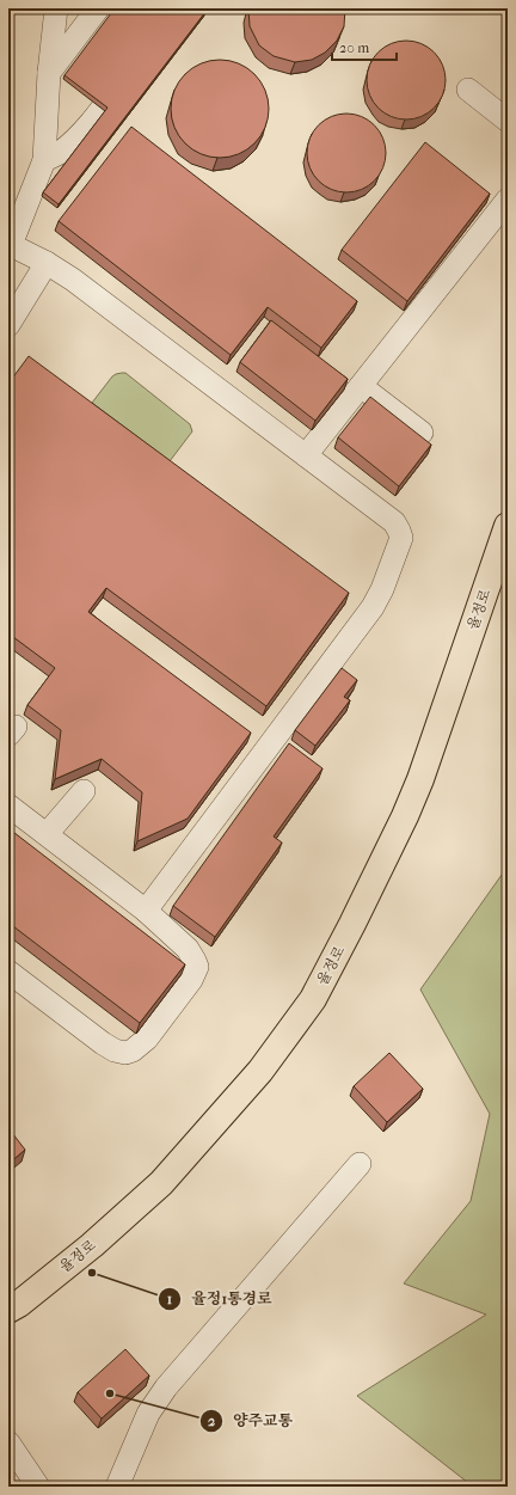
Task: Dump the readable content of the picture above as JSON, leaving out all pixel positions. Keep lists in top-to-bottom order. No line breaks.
{"streets":{"main road":["율정로"]},"places":["율정1통경로","양주교통"],"scale_bar":"20 m"}
